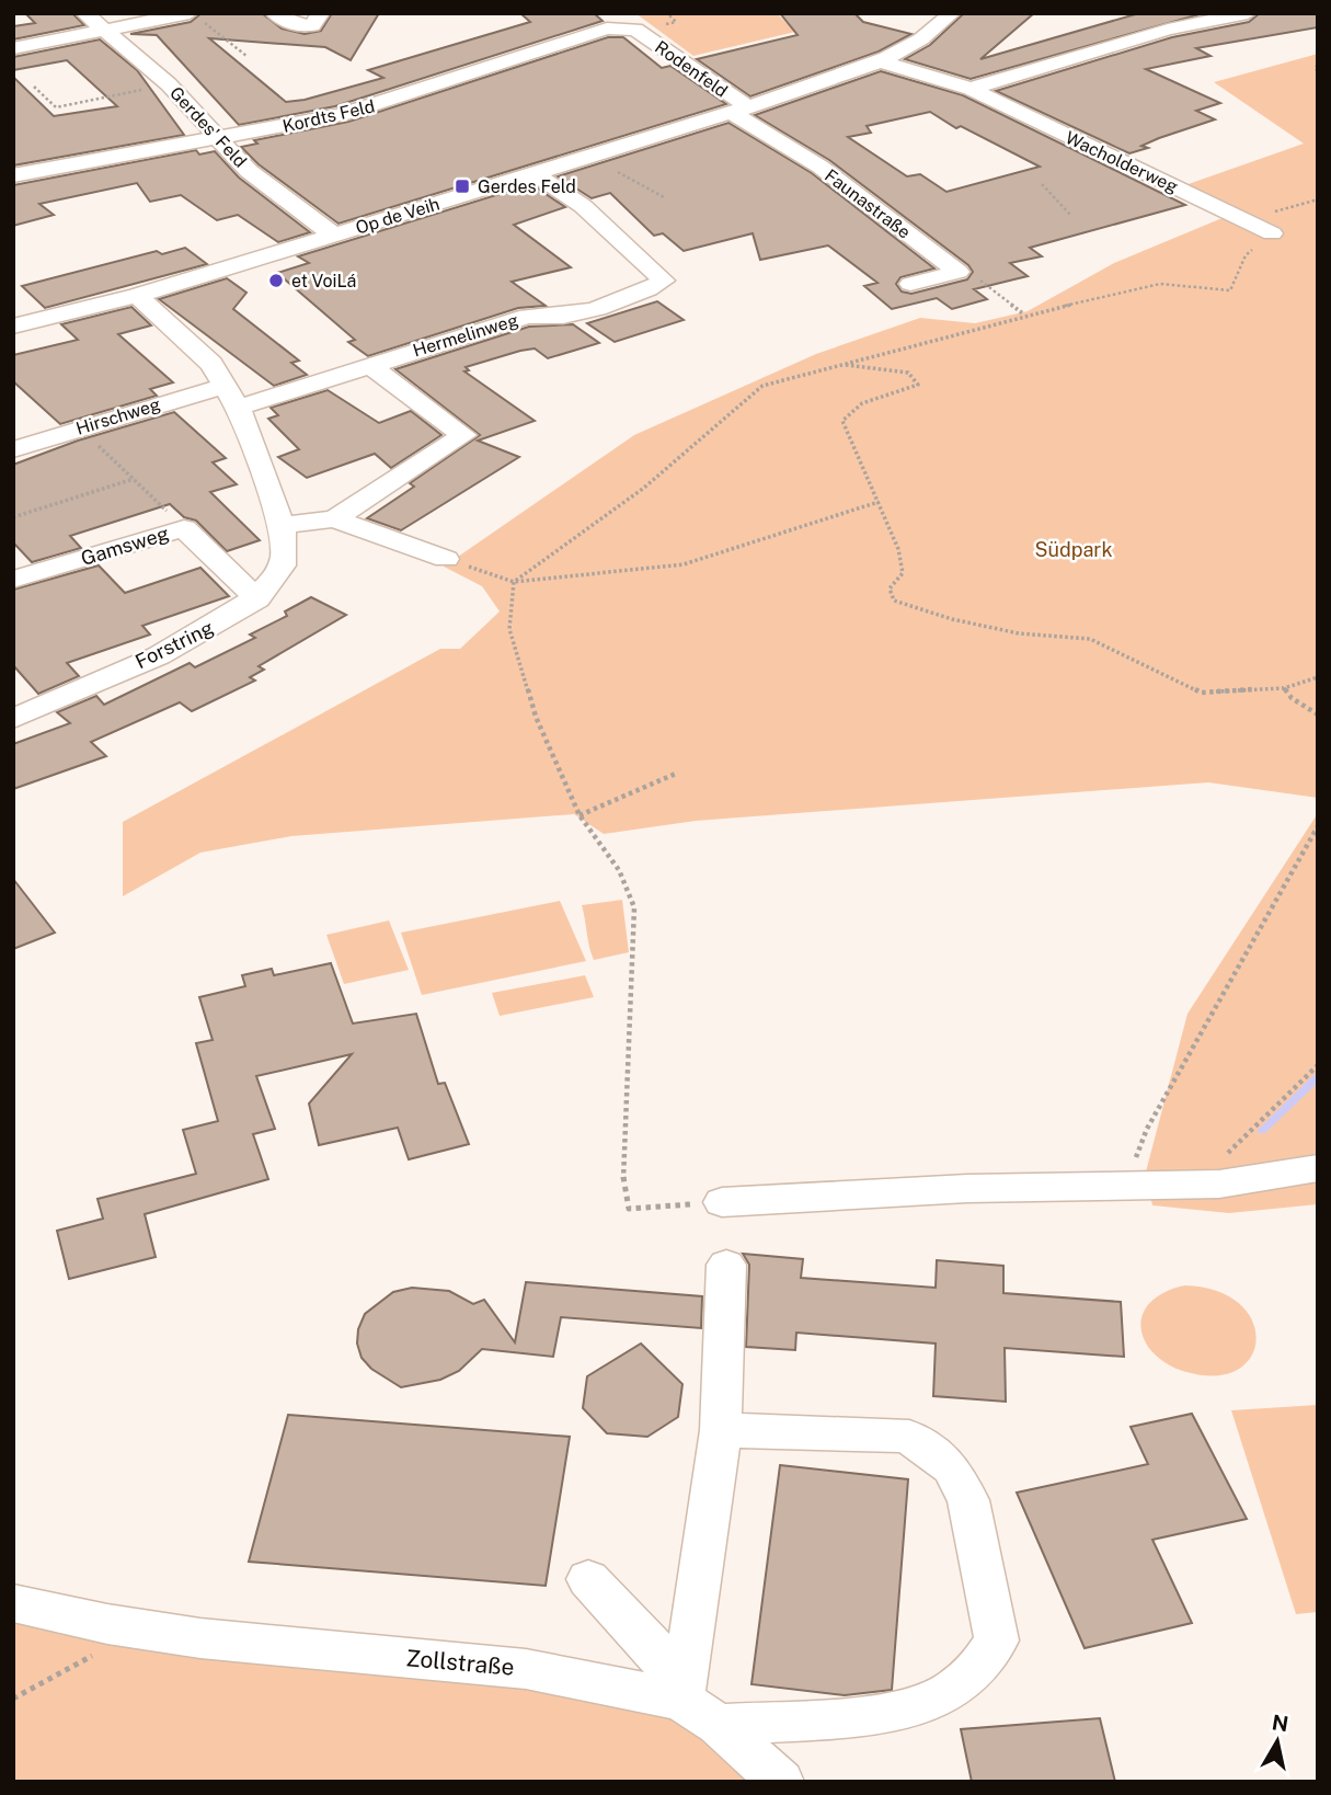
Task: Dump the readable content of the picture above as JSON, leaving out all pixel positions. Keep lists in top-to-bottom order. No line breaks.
{"streets":{"street":["Rodenfeld","Kordts Feld","Gerdes' Feld","Wacholderweg","Faunastraße","Op de Veih","Hermelinweg","Hirschweg","Gamsweg","Forstring","Zollstraße"]},"crossings":[["Rodenfeld","Kordts Feld"],["Rodenfeld","Faunastraße"],["Rodenfeld","Op de Veih"],["Kordts Feld","Gerdes' Feld"],["Gerdes' Feld","Op de Veih"],["Wacholderweg","Op de Veih"],["Faunastraße","Op de Veih"],["Op de Veih","Hermelinweg"],["Op de Veih","Forstring"],["Hermelinweg","Hirschweg"],["Hermelinweg","Forstring"],["Hirschweg","Forstring"],["Gamsweg","Forstring"]],"parks":["Südpark"],"places":{"transit":["Gerdes Feld"],"other":["et VoiLá"]},"north":"top"}
